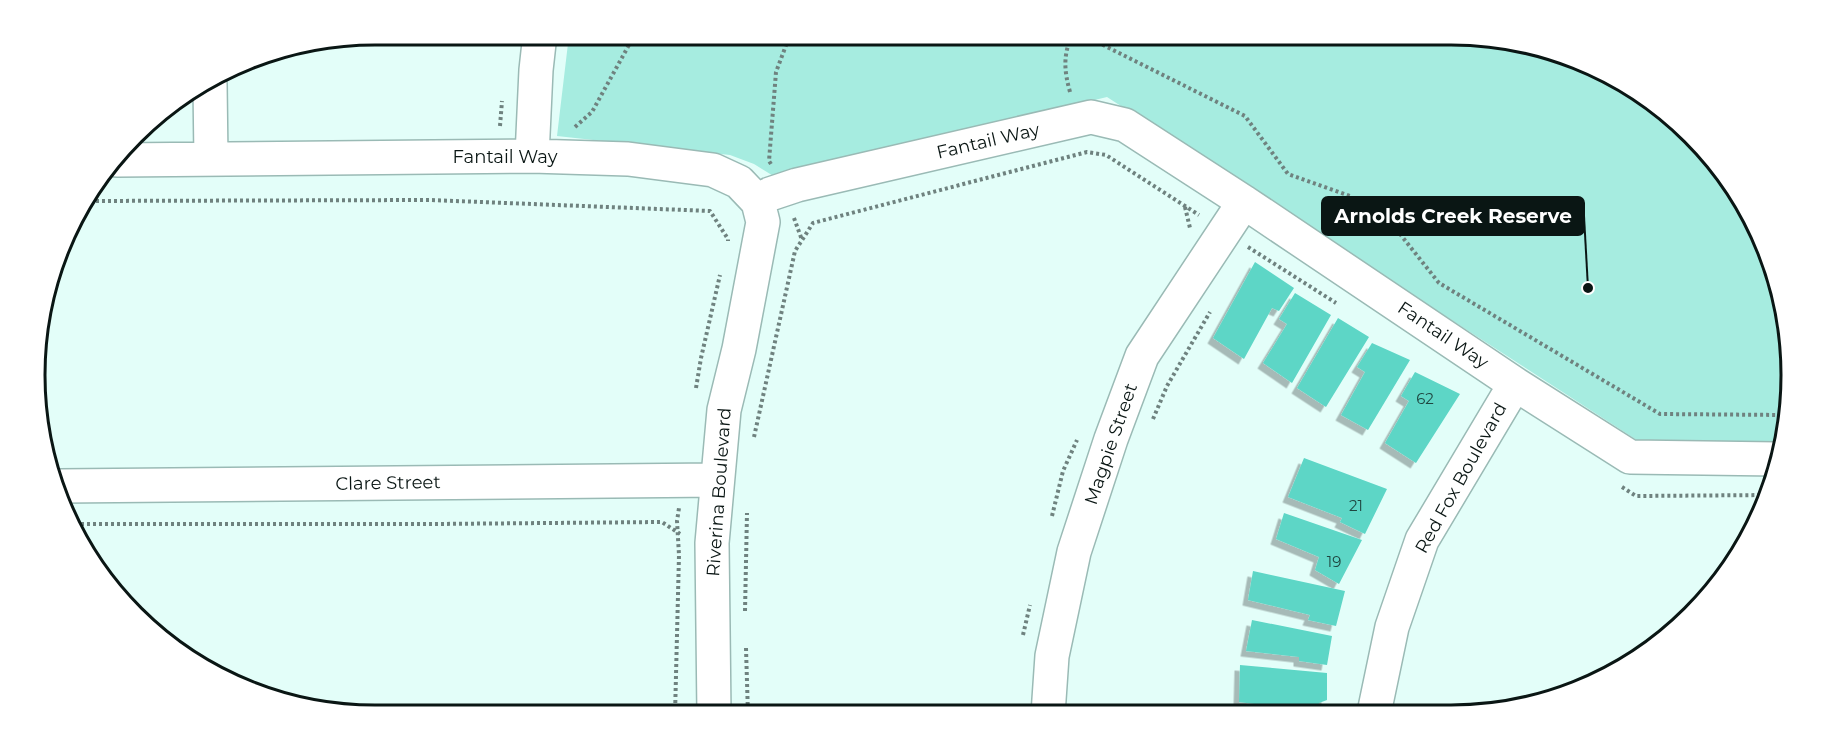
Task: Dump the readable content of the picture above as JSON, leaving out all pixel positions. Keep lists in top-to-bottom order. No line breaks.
{"streets":{"street":["Fantail Way","Magpie Street","Red Fox Boulevard","Clare Street","Riverina Boulevard"]},"crossings":[["Fantail Way","Magpie Street"],["Fantail Way","Red Fox Boulevard"],["Fantail Way","Riverina Boulevard"],["Clare Street","Riverina Boulevard"]],"places":["Arnolds Creek Reserve"],"house_numbers":["62","21","19"]}
